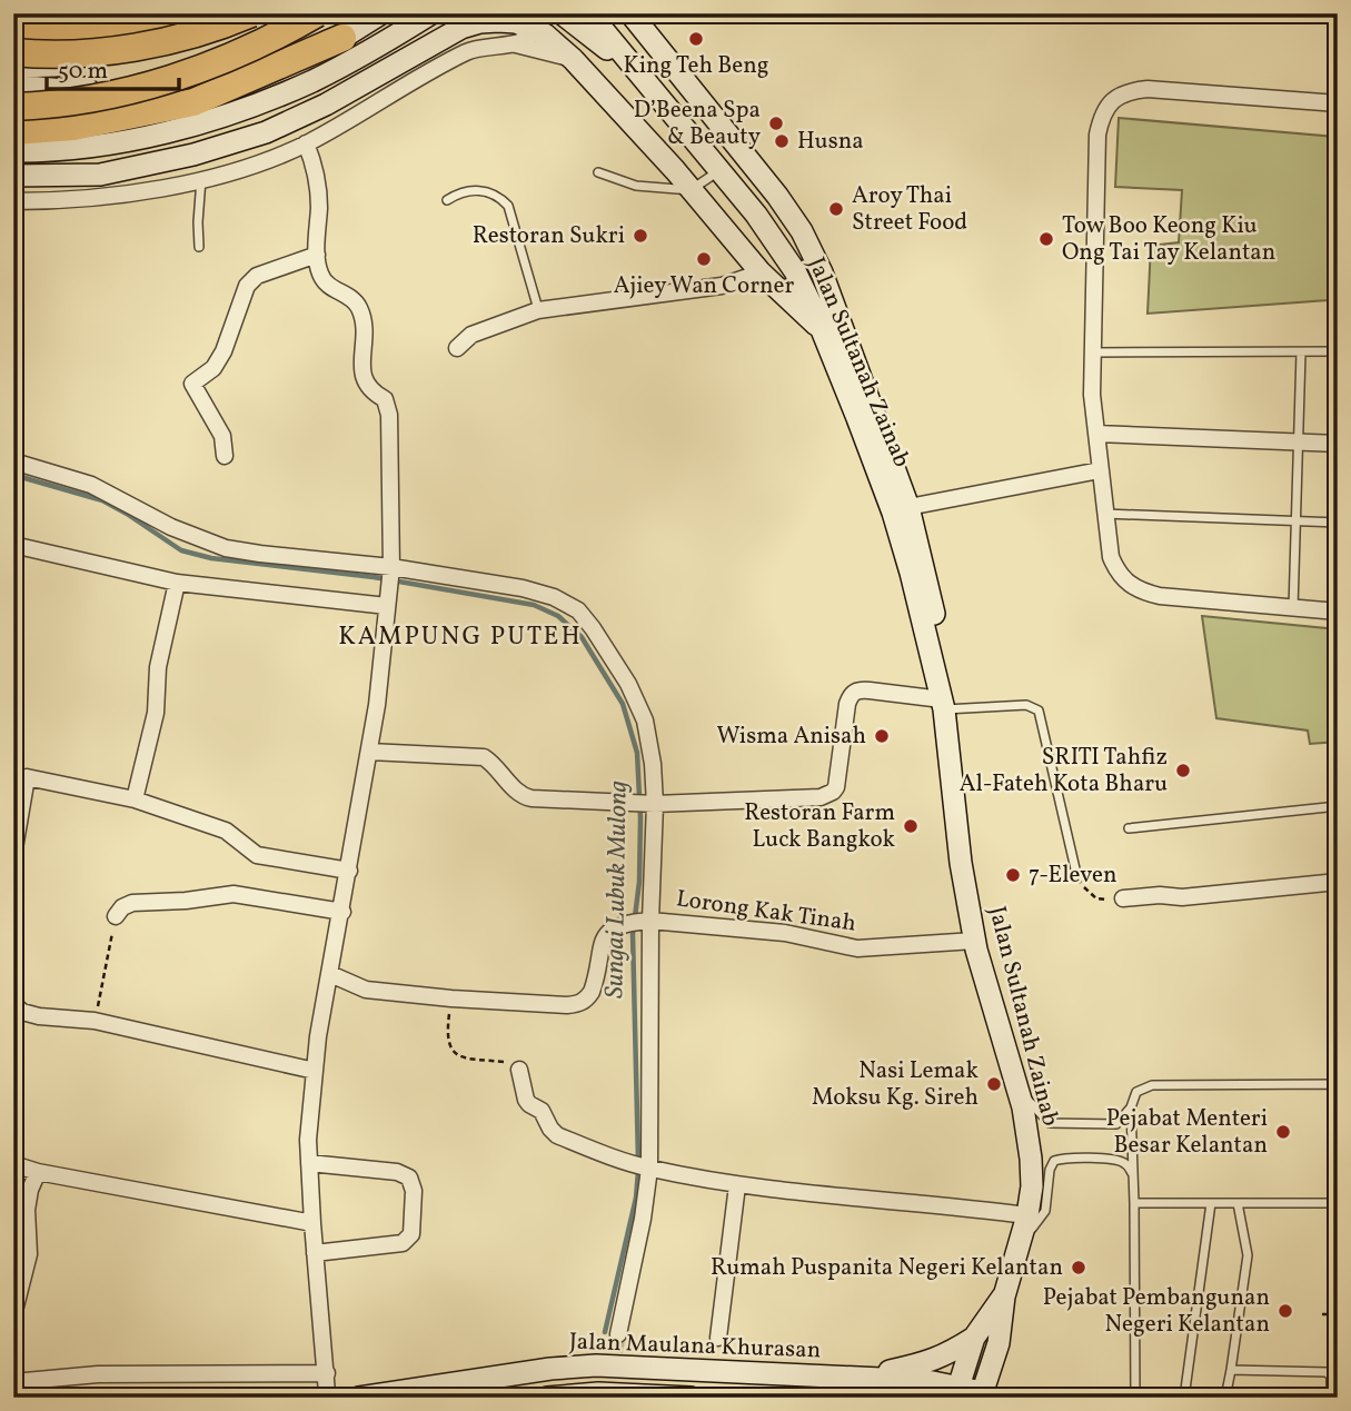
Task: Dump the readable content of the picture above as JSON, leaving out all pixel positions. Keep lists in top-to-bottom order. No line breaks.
{"streets":{"main road":["Jalan Sultanah Zainab","Jalan Maulana Khurasan"],"street":["Lorong Kak Tinah"]},"crossings":[["Jalan Sultanah Zainab","Lorong Kak Tinah"],["Jalan Sultanah Zainab","Jalan Maulana Khurasan"]],"districts":["KAMPUNG PUTEH"],"water":["Sungai Lubuk Mulong"],"places":["King Teh Beng","D’Beena Spa & Beauty","Husna","Aroy Thai Street Food","Restoran Sukri","Tow Boo Keong Kiu Ong Tai Tay Kelantan","Ajiey Wan Corner","Wisma Anisah","SRITI Tahfiz Al-Fateh Kota Bharu","Restoran Farm Luck Bangkok","7-Eleven","Nasi Lemak Moksu Kg. Sireh","Pejabat Menteri Besar Kelantan","Rumah Puspanita Negeri Kelantan","Pejabat Pembangunan Negeri Kelantan"],"scale_bar":"50 m"}
